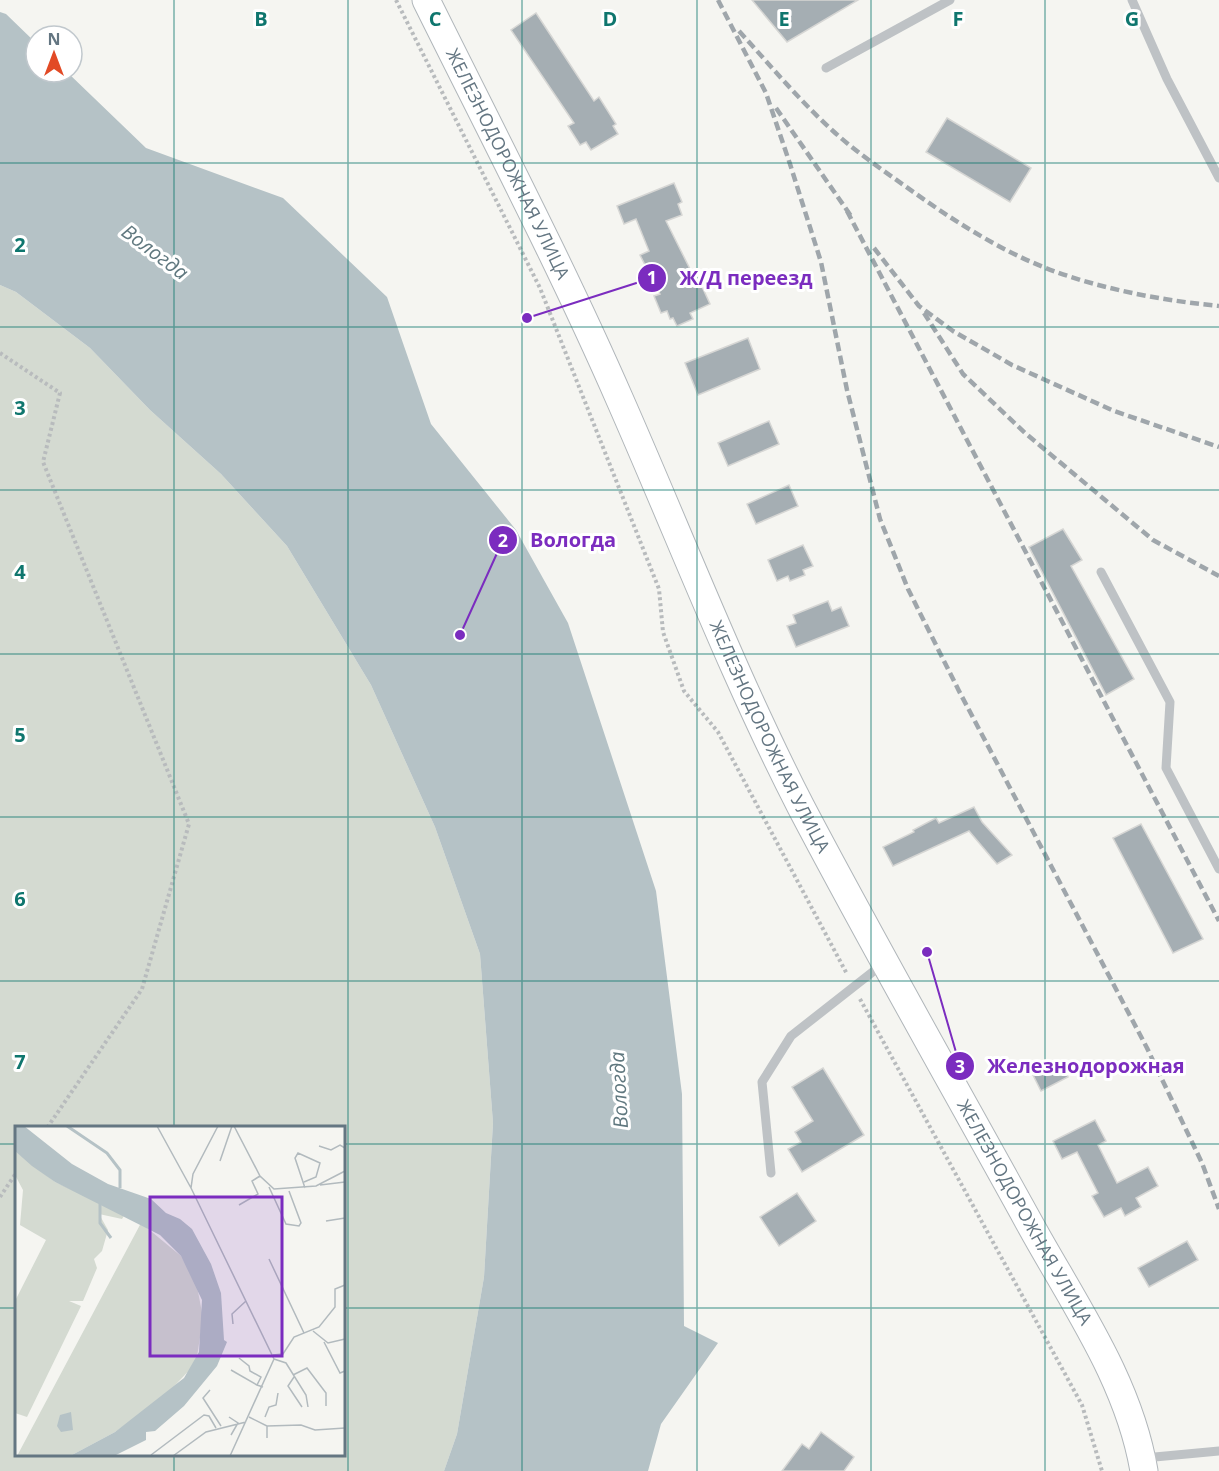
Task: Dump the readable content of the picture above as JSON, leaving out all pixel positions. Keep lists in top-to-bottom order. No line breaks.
{"streets":{"main road":["ЖЕЛЕЗНОДОРОЖНАЯ УЛИЦА"]},"water":["Вологда"],"places":["Ж/Д переезд","Вологда","Железнодорожная"],"north":"top","grid":{"columns":["B","C","D","E","F","G"],"rows":["2","3","4","5","6","7"]}}
